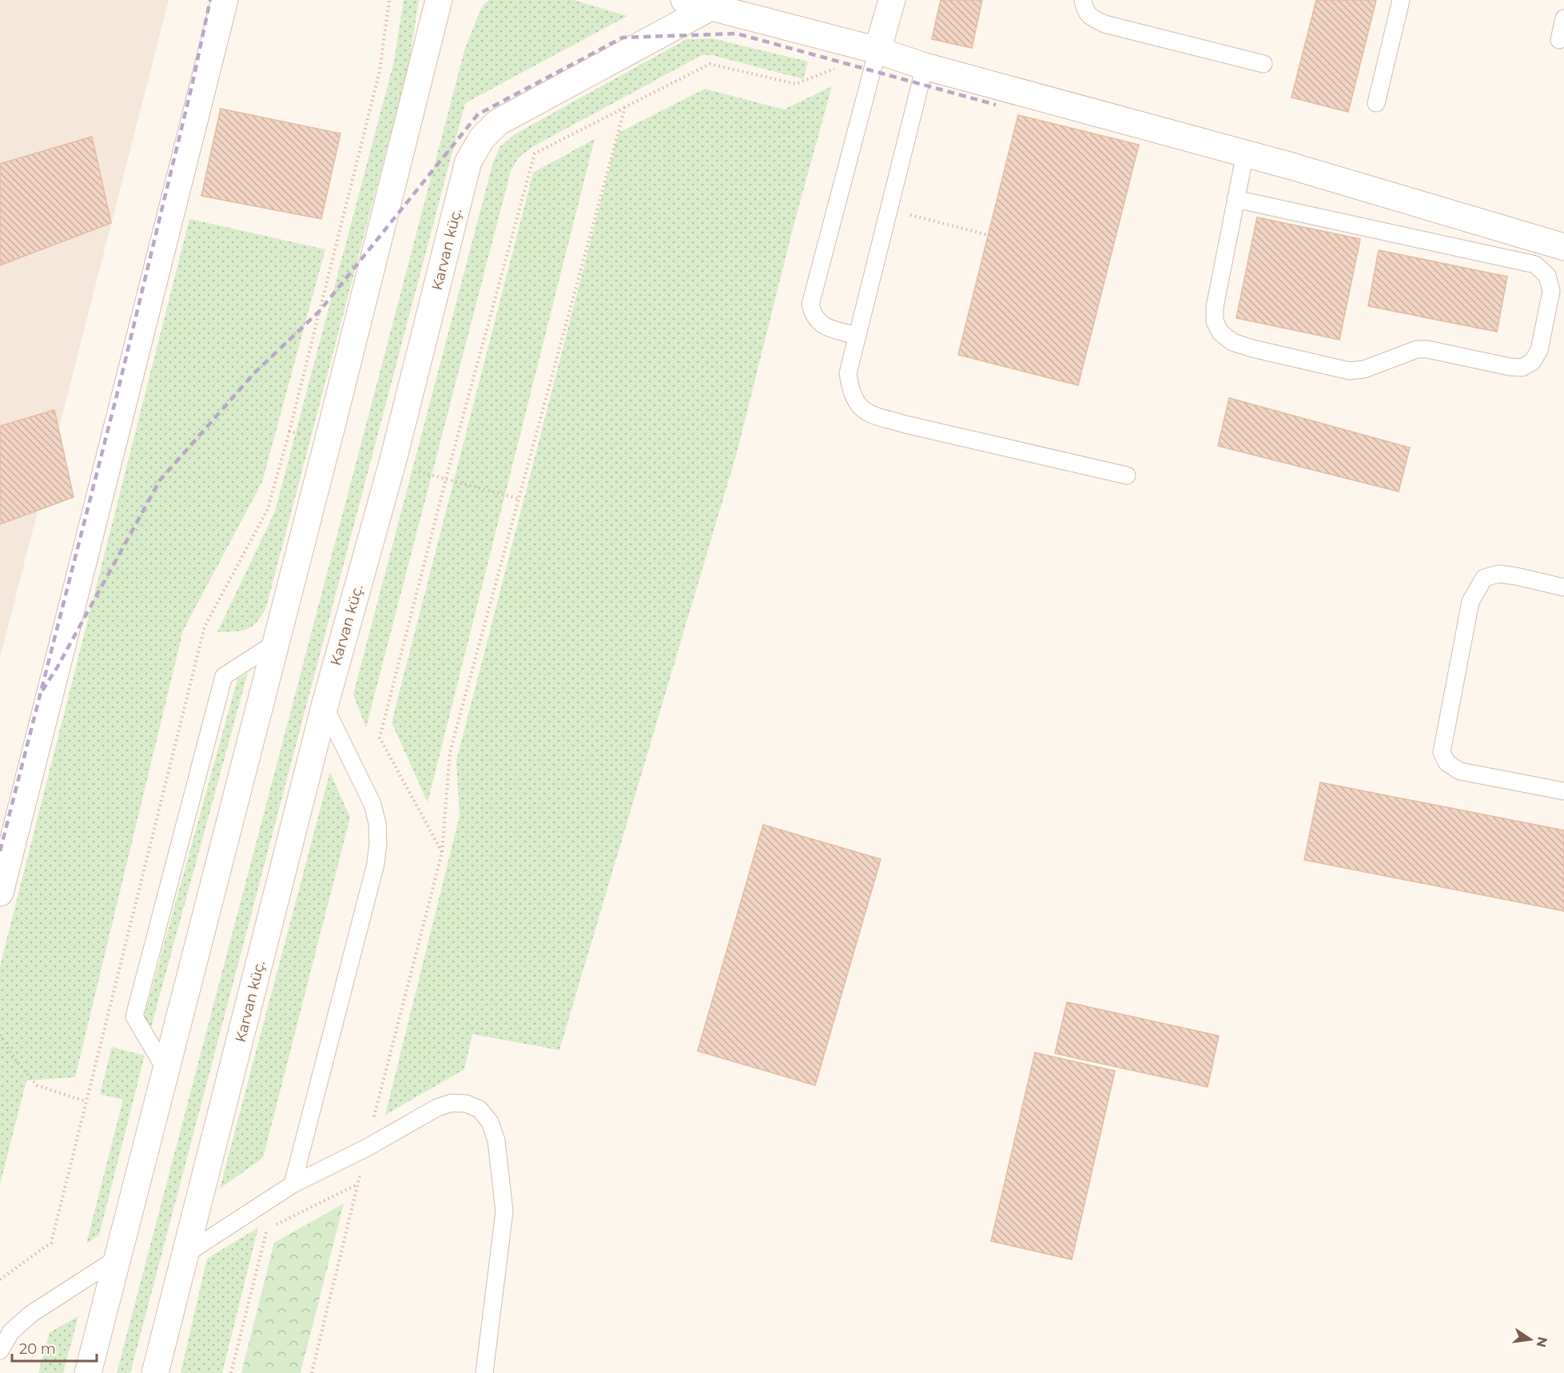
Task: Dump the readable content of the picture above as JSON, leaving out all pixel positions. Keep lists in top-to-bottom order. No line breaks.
{"streets":{"street":["Karvan küç."]},"scale_bar":"20 m","north":"right"}
